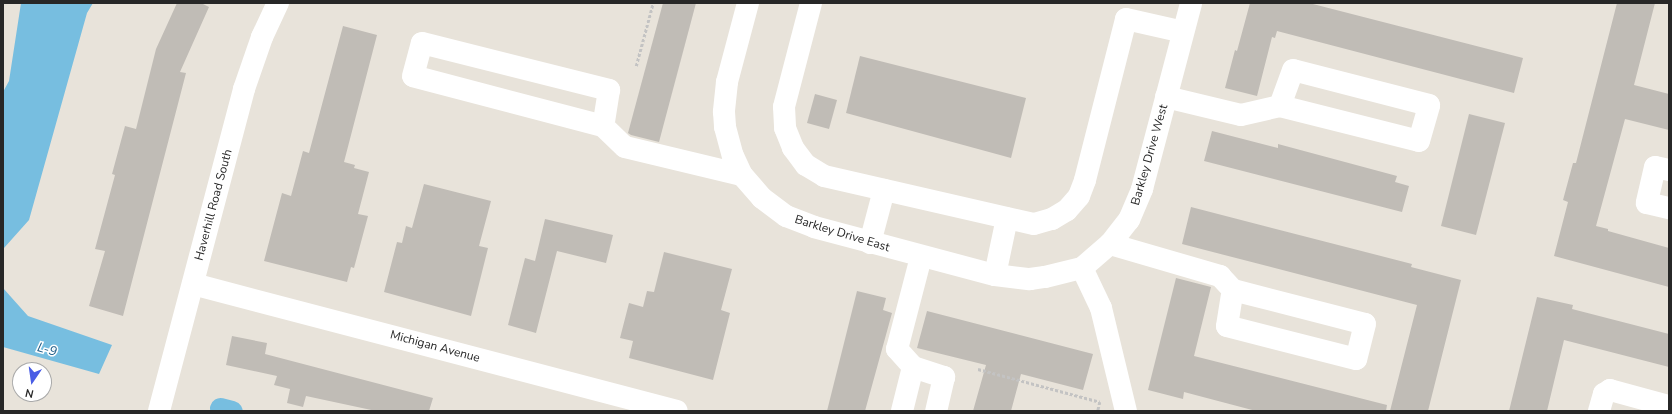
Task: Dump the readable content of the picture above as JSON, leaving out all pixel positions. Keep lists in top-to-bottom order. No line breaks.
{"streets":{"street":["Barkley Drive West","Haverhill Road South","Barkley Drive East","Michigan Avenue"]},"crossings":[["Barkley Drive West","Barkley Drive East"],["Haverhill Road South","Michigan Avenue"]],"water":["L-9"],"north":"bottom"}
